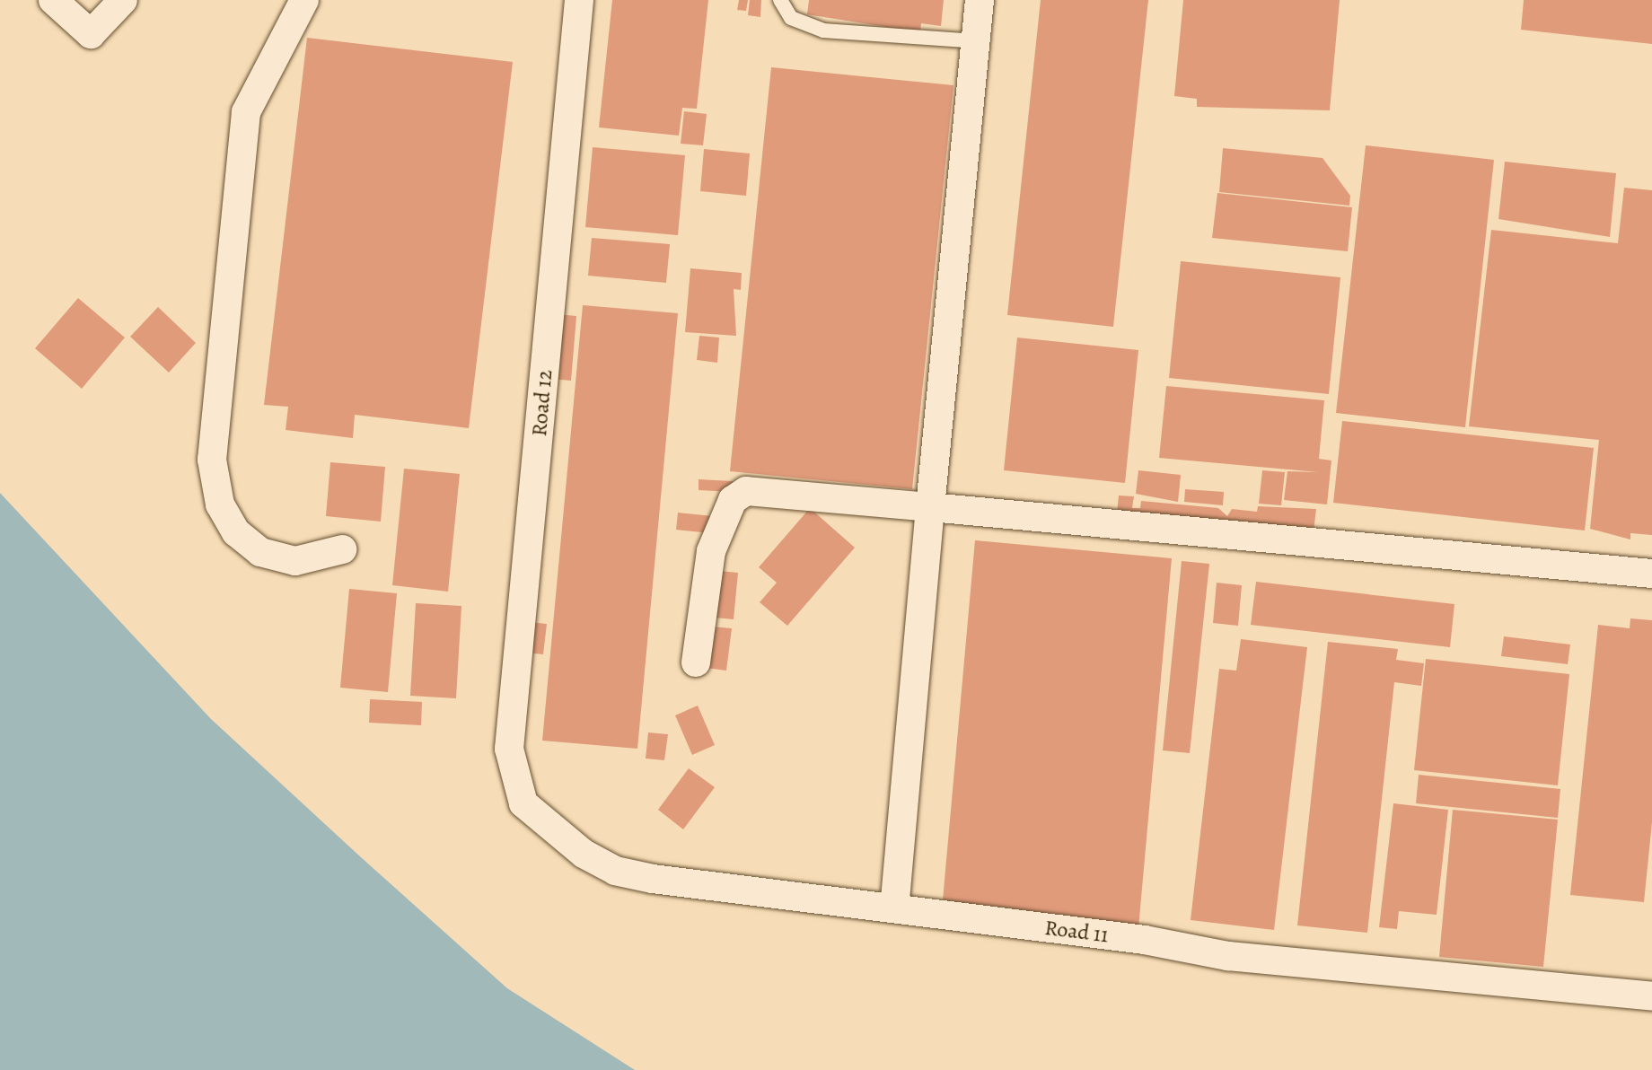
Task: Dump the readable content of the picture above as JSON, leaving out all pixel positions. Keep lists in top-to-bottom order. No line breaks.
{"streets":{"street":["Road 12","Road 11"]},"crossings":[["Road 12","Road 11"]]}
